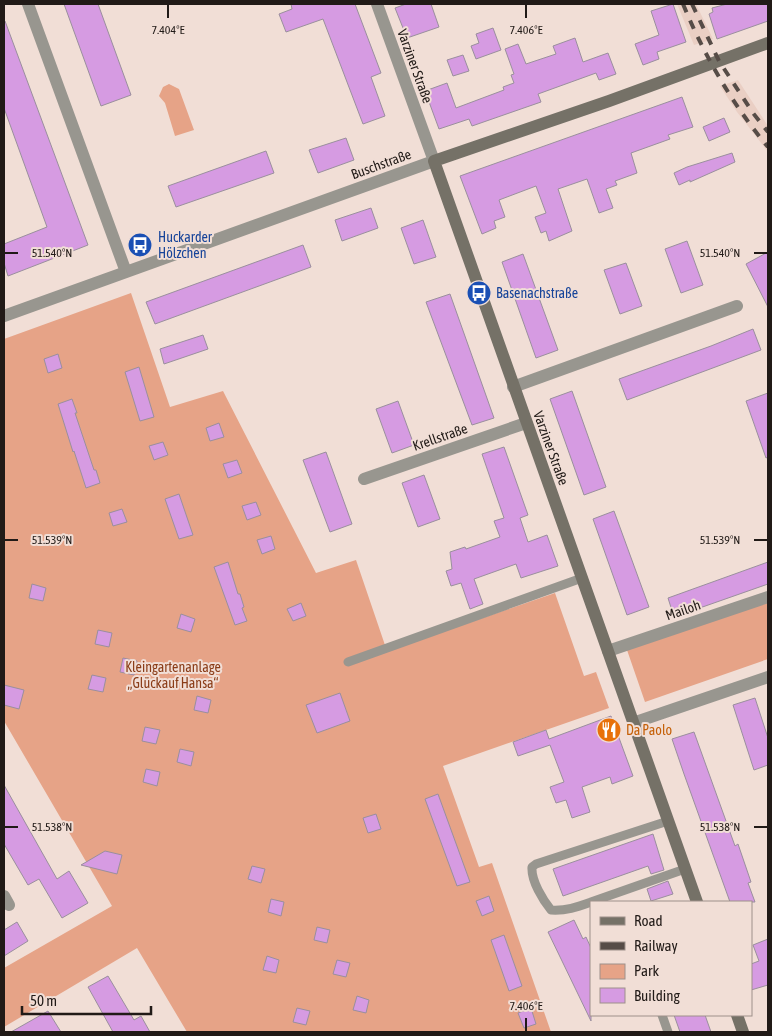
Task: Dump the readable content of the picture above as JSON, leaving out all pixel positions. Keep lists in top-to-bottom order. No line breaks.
{"streets":{"street":["Varziner Straße","Buschstraße","Krellstraße","Mailoh"]},"crossings":[["Varziner Straße","Buschstraße"],["Varziner Straße","Krellstraße"],["Varziner Straße","Mailoh"]],"parks":["Kleingartenanlage „Glückauf Hansa“"],"places":{"bus stop":["Huckarder Hölzchen","Basenachstraße"],"restaurant":["Da Paolo"]},"legend":["Road","Railway","Park","Building"],"scale_bar":"50 m","coordinates":["7.404°E","7.406°E","51.540°N","51.539°N","51.538°N"]}
